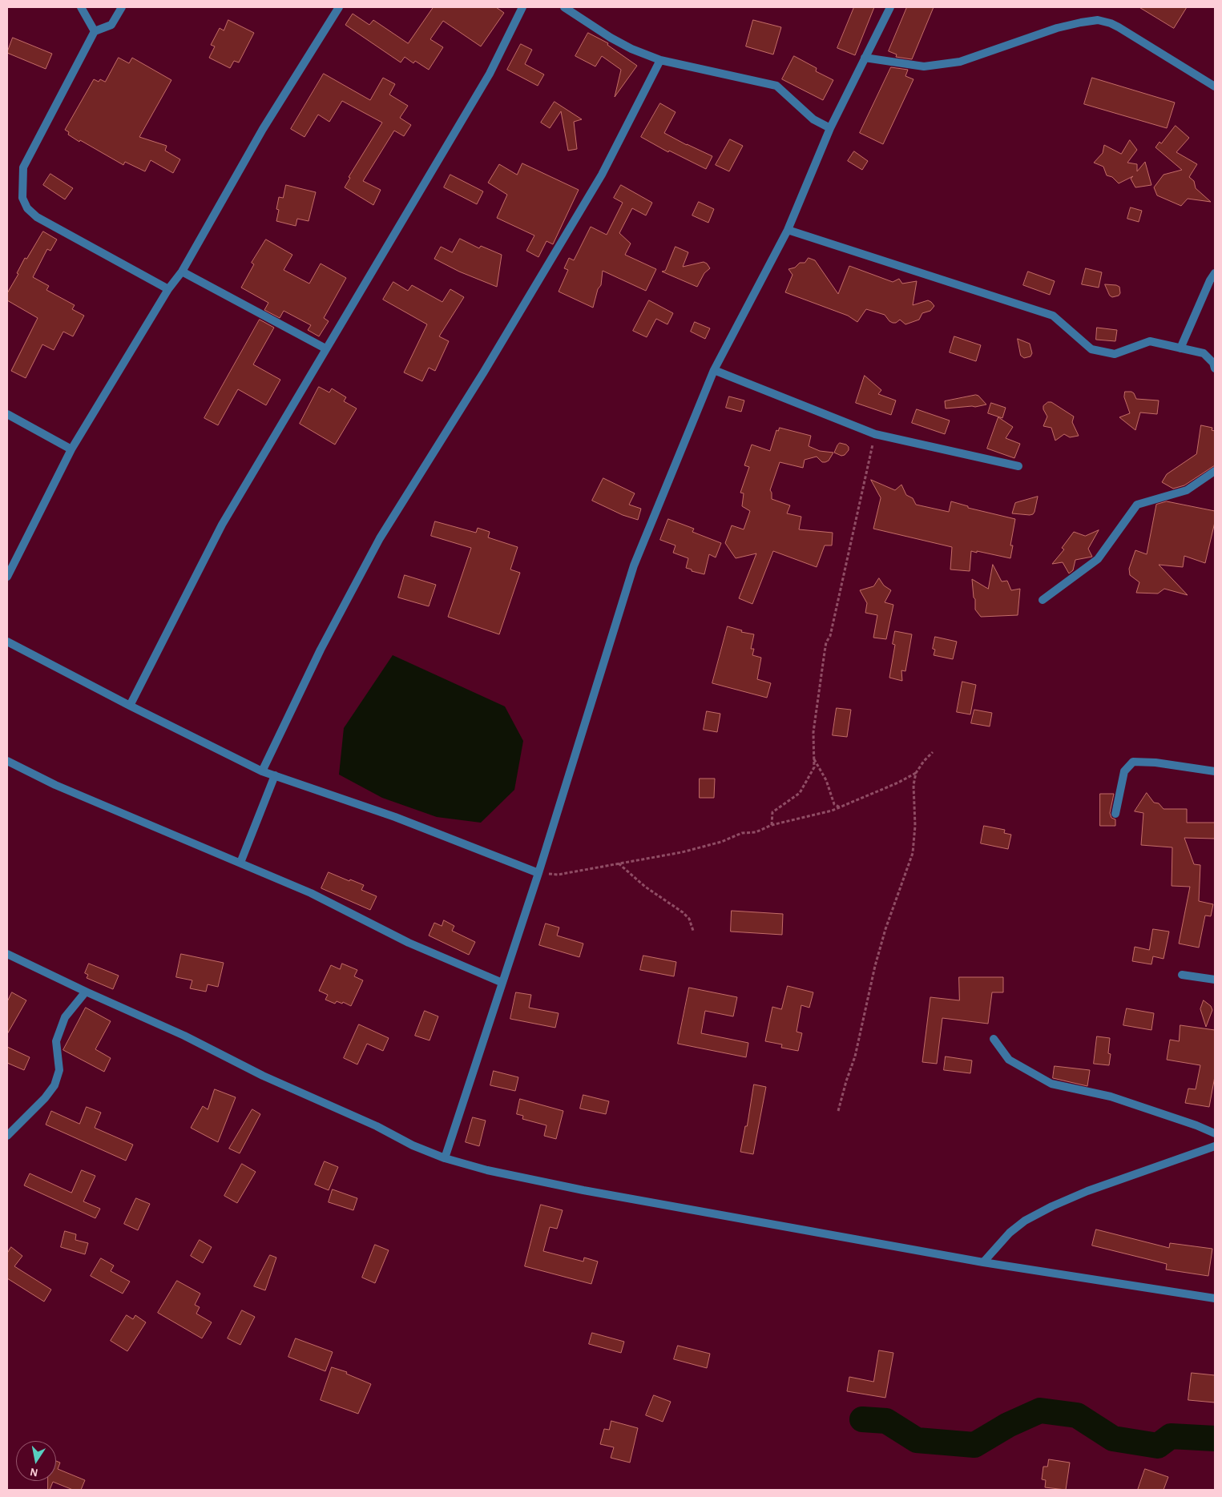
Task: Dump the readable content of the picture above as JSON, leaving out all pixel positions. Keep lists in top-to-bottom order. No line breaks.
{"north":"bottom"}
